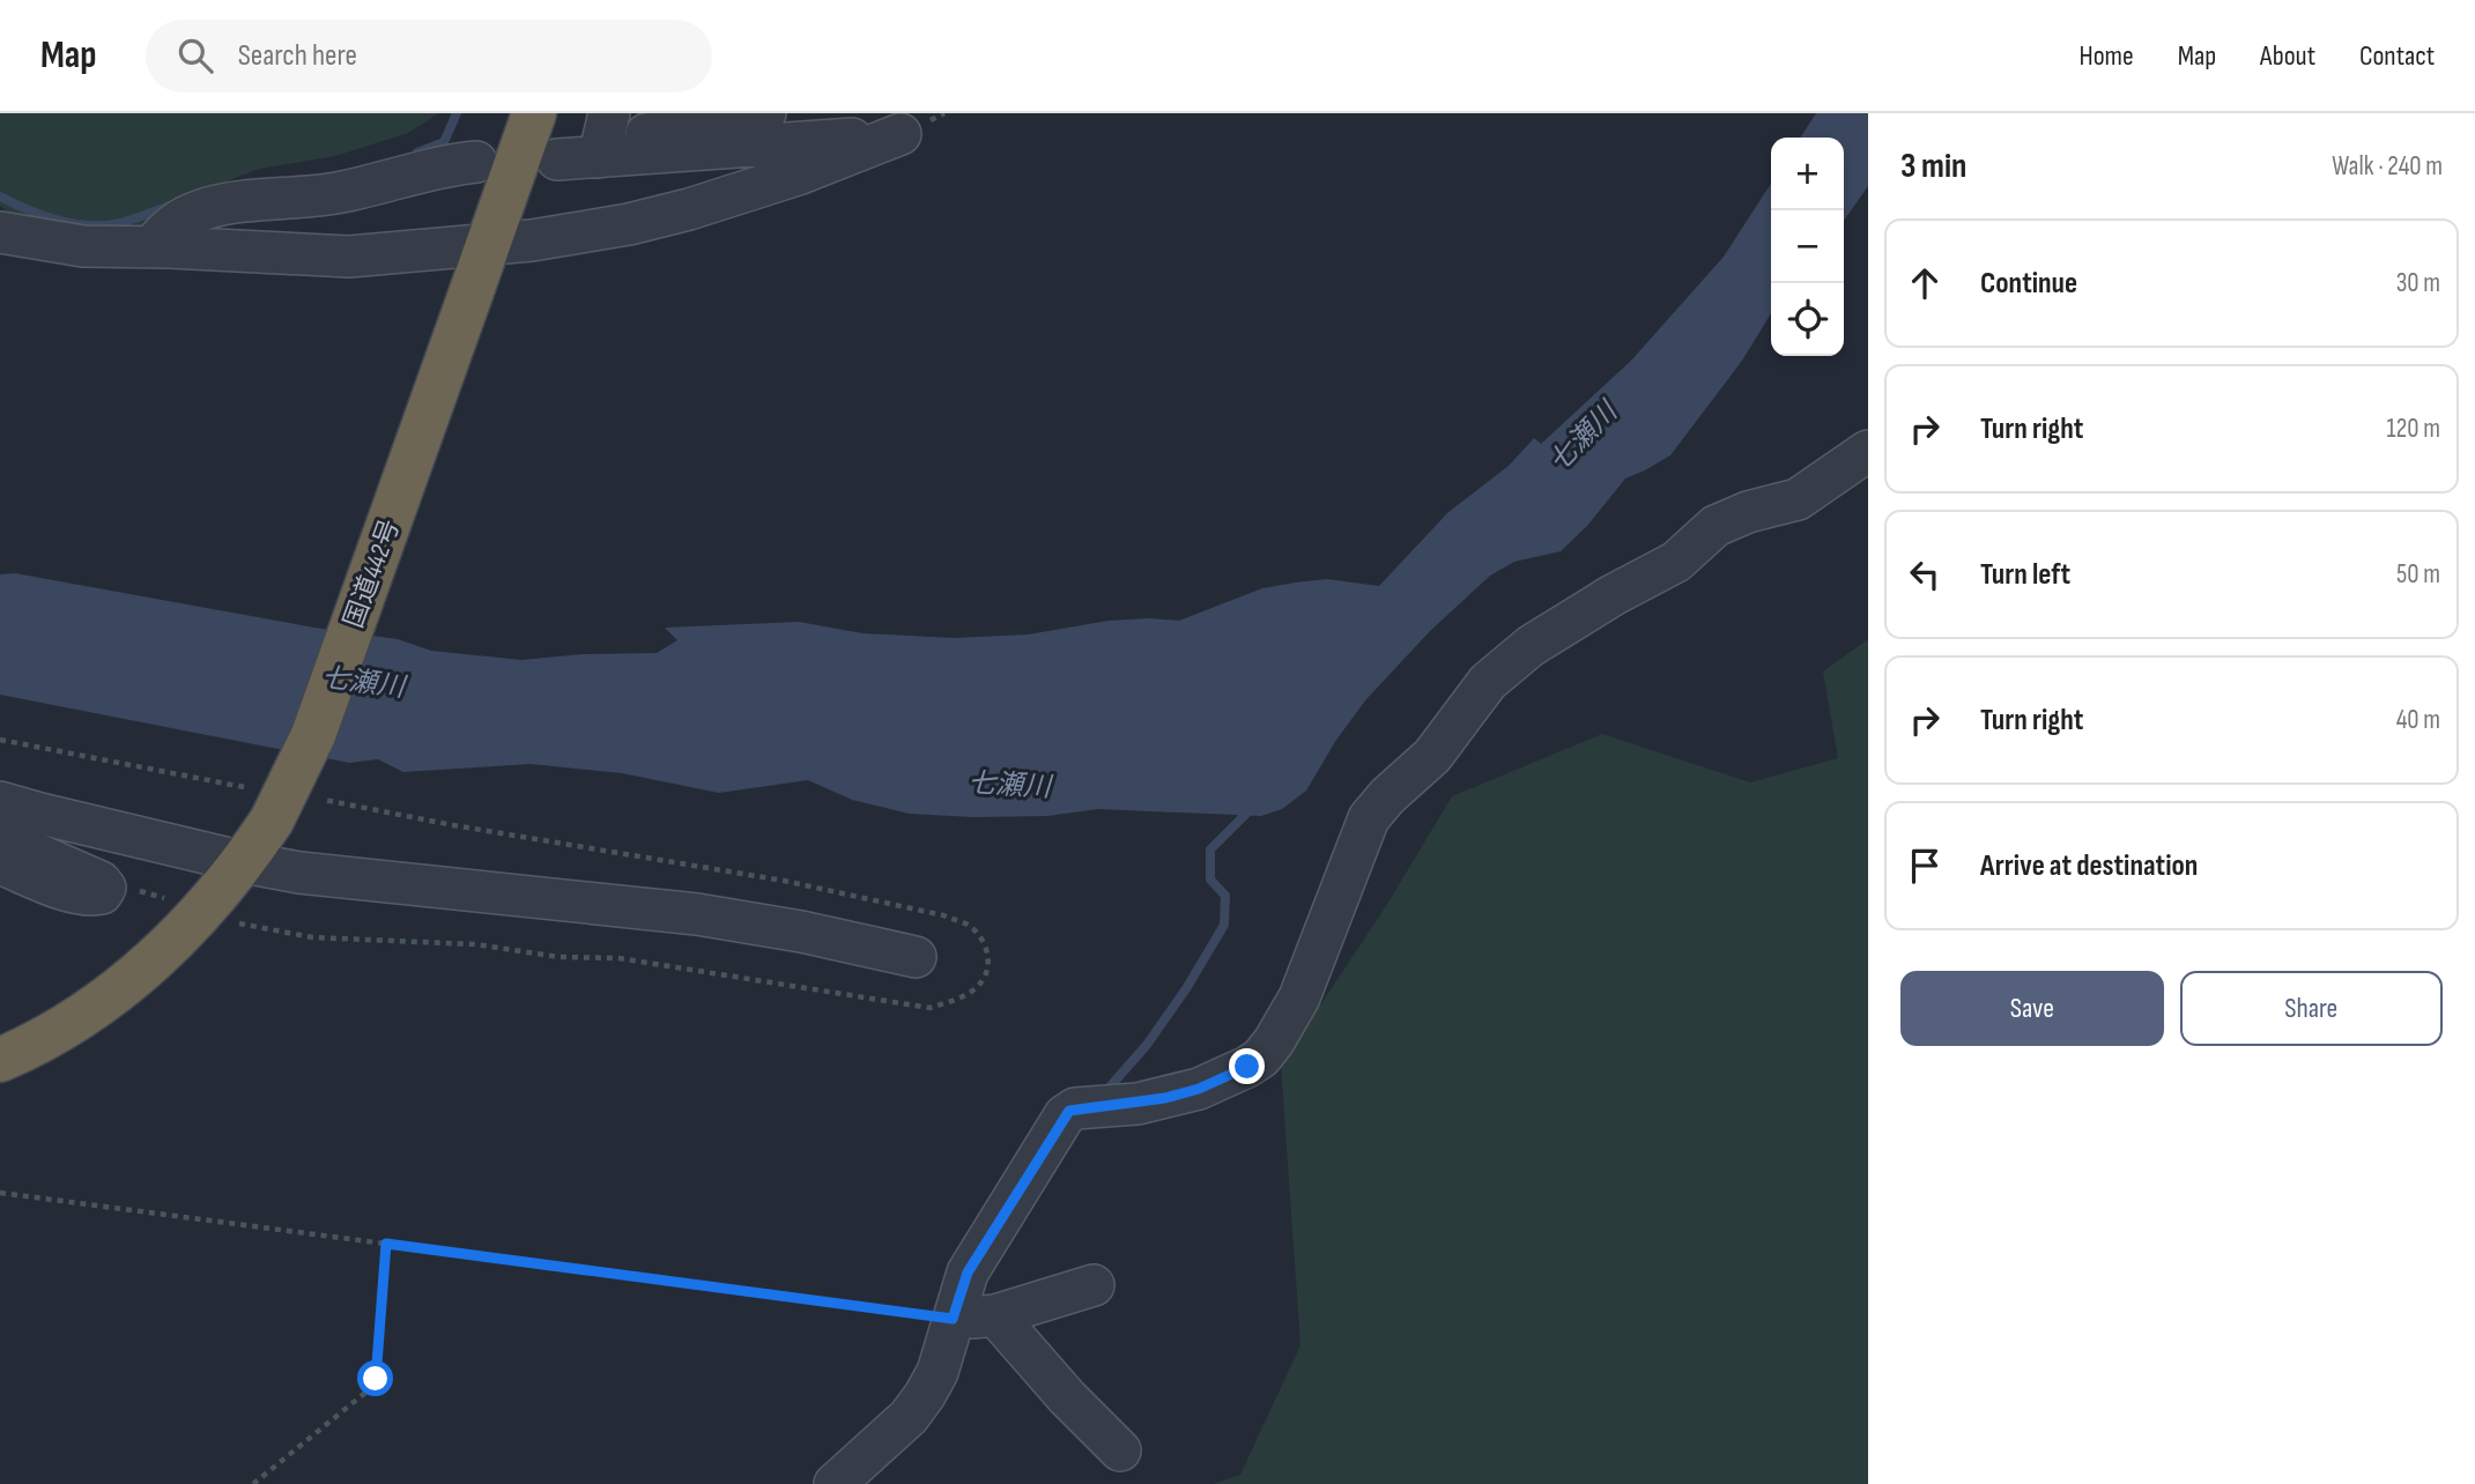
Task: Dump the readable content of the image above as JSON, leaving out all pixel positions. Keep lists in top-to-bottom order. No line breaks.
{"streets":{"highway":["国道442号"]},"water":["七瀬川"],"page":{"header":"Map","search":"Search here","nav":["Home","Map","About","Contact"],"heading":["3 min","Walk · 240 m"],"map_buttons":["+","−"],"list":[["Continue","30 m"],["Turn right","120 m"],["Turn left","50 m"],["Turn right","40 m"],"Arrive at destination"],"buttons":["Save","Share"]}}
